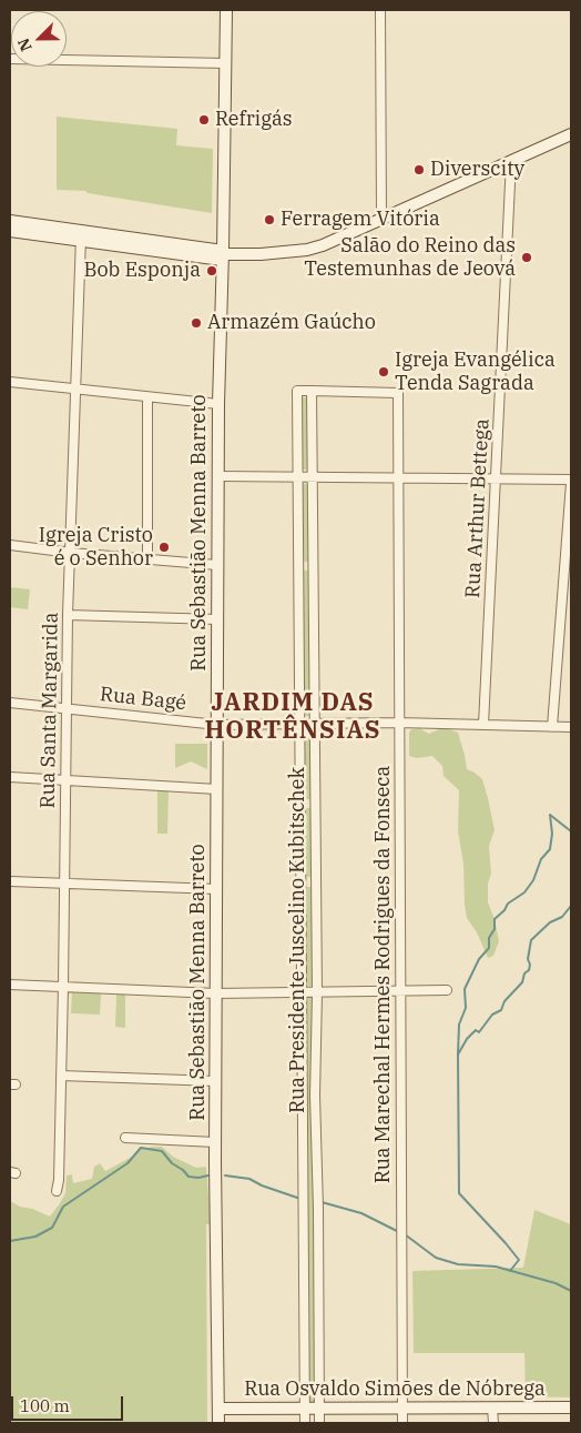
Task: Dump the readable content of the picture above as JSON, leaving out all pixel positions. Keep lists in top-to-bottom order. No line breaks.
{"streets":{"main road":["Rua Sebastião Menna Barreto","Rua Osvaldo Simões de Nóbrega"],"street":["Rua Arthur Bettega","Rua Bagé","Rua Santa Margarida","Rua Presidente Juscelino Kubitschek","Rua Marechal Hermes Rodrigues da Fonseca"]},"crossings":[["Rua Arthur Bettega","Rua Bagé"],["Rua Sebastião Menna Barreto","Rua Bagé"],["Rua Sebastião Menna Barreto","Rua Osvaldo Simões de Nóbrega"],["Rua Bagé","Rua Santa Margarida"],["Rua Bagé","Rua Presidente Juscelino Kubitschek"],["Rua Bagé","Rua Marechal Hermes Rodrigues da Fonseca"],["Rua Presidente Juscelino Kubitschek","Rua Marechal Hermes Rodrigues da Fonseca"],["Rua Presidente Juscelino Kubitschek","Rua Osvaldo Simões de Nóbrega"],["Rua Marechal Hermes Rodrigues da Fonseca","Rua Osvaldo Simões de Nóbrega"]],"districts":["JARDIM DAS HORTÊNSIAS"],"places":["Refrigás","Diverscity","Ferragem Vitória","Salão do Reino das Testemunhas de Jeová","Bob Esponja","Armazém Gaúcho","Igreja Evangélica Tenda Sagrada","Igreja Cristo é o Senhor"],"scale_bar":"100 m","north":"bottom left"}
